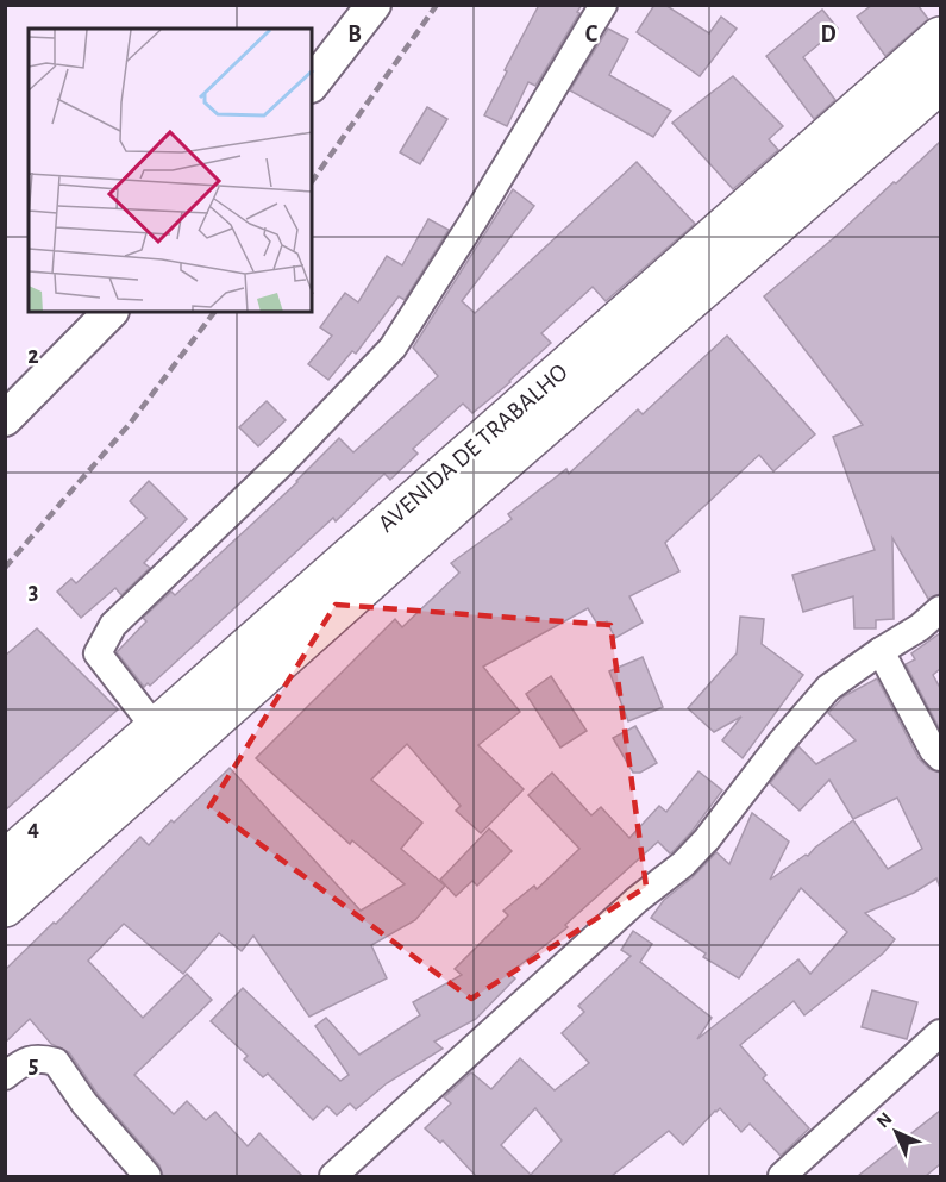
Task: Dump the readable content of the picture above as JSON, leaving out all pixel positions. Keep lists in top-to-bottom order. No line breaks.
{"streets":{"highway":["AVENIDA DE TRABALHO"]},"north":"top left","grid":{"columns":["B","C","D"],"rows":["2","3","4","5"]}}
